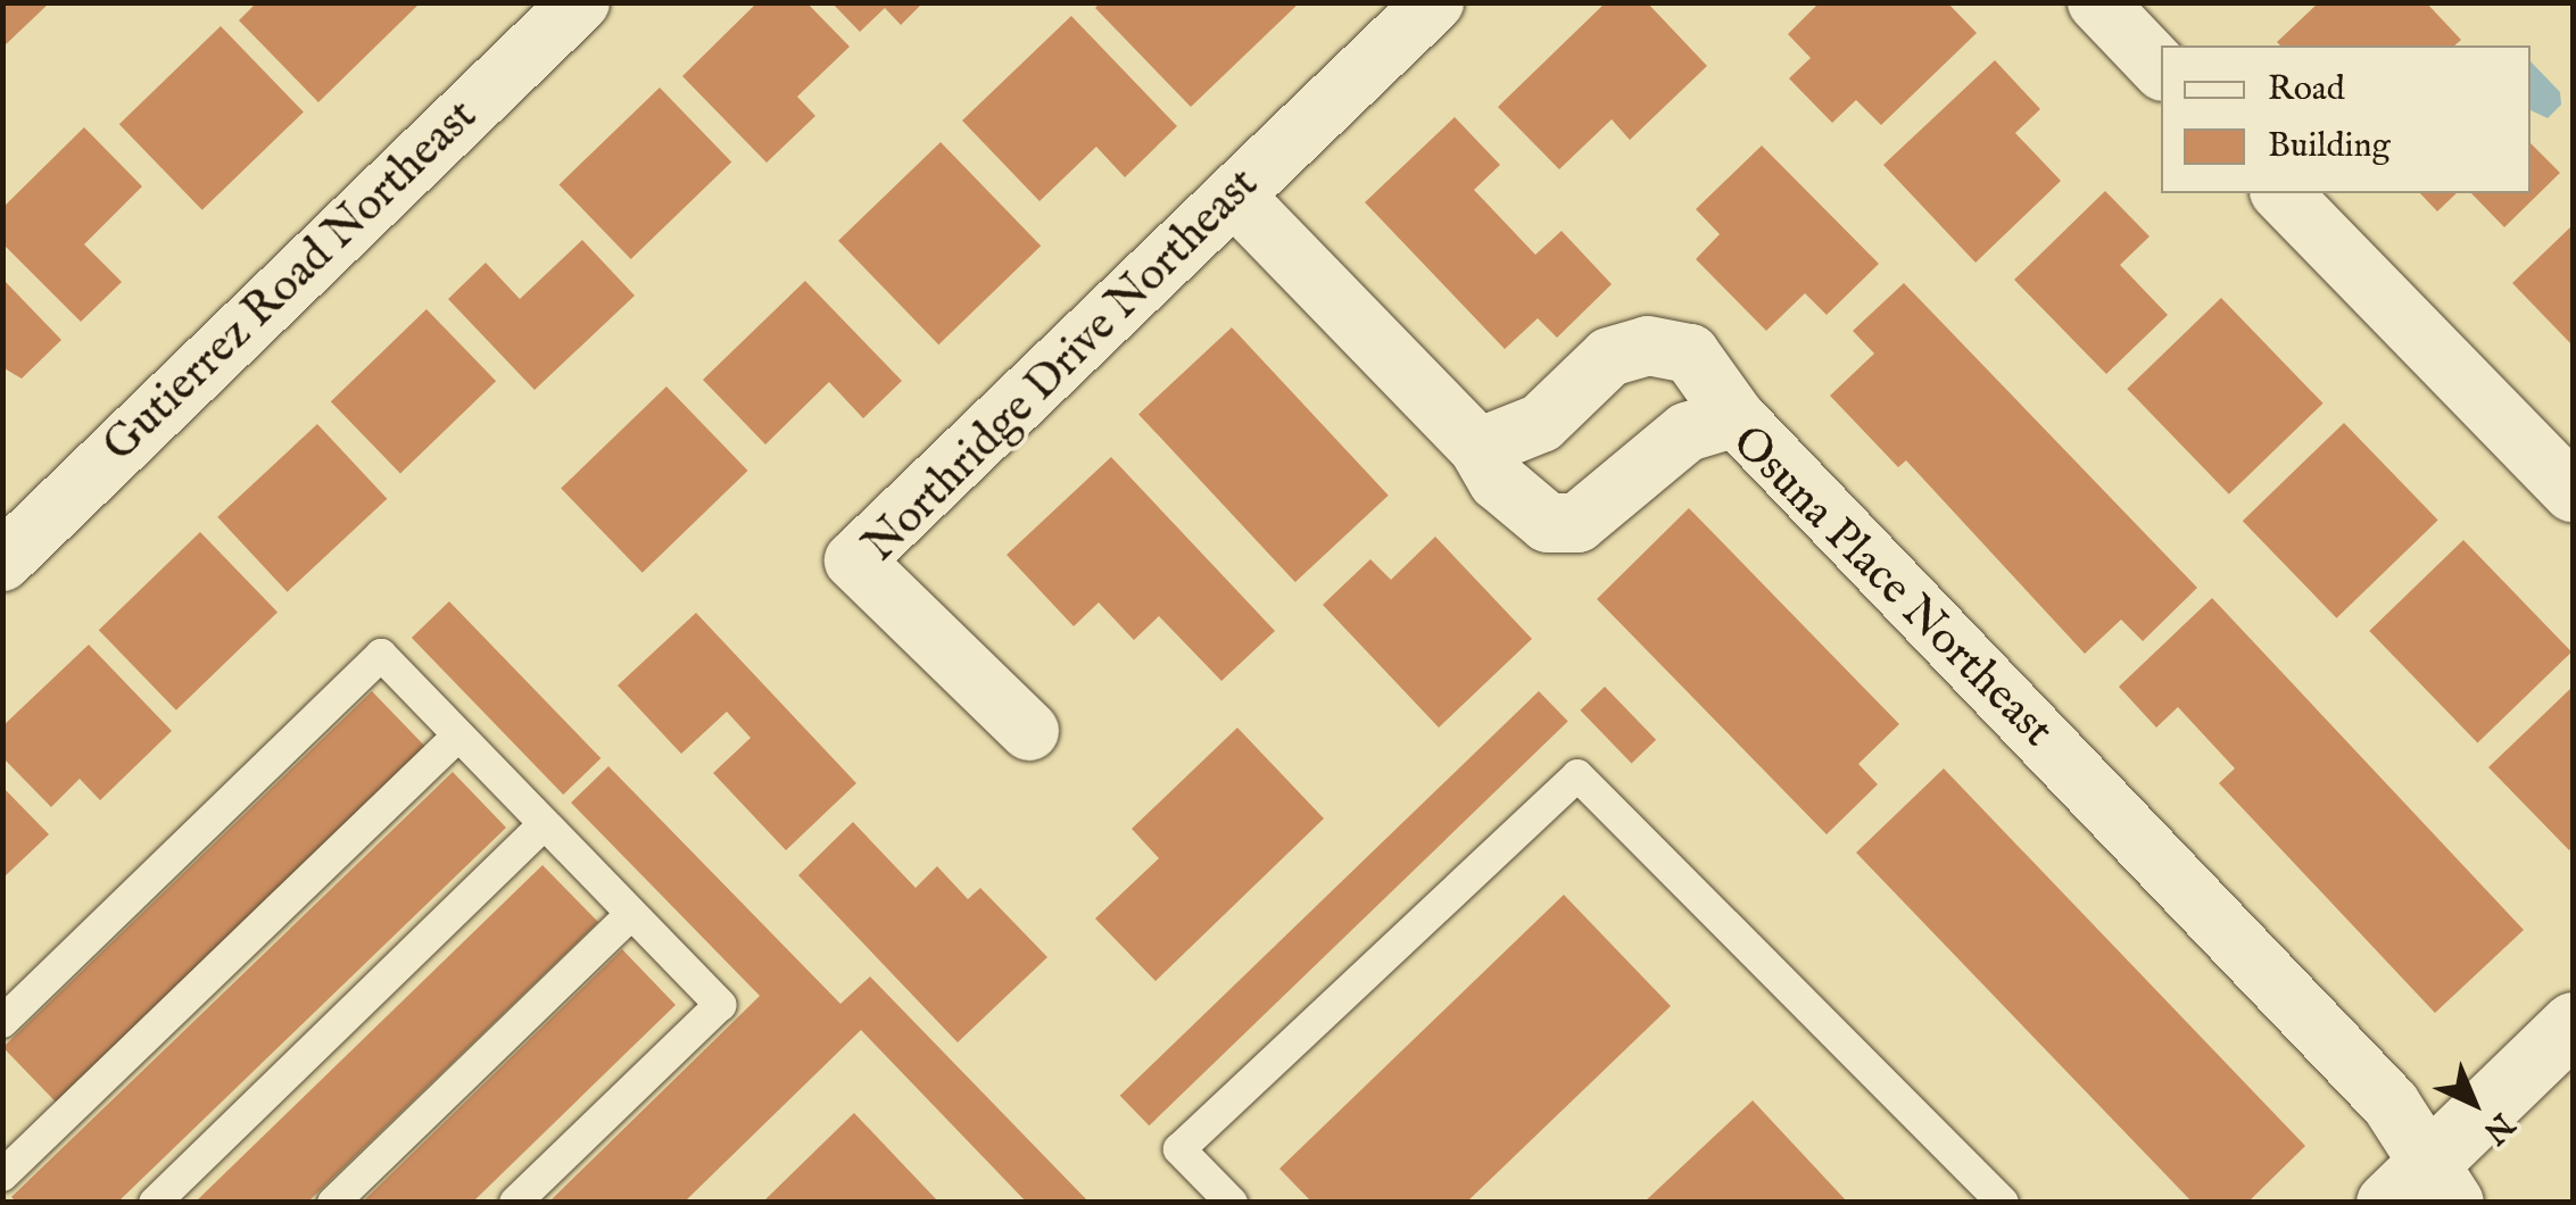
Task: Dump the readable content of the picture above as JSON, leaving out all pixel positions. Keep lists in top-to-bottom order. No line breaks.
{"streets":{"street":["Gutierrez Road Northeast","Northridge Drive Northeast","Osuna Place Northeast"]},"crossings":[["Northridge Drive Northeast","Osuna Place Northeast"]],"legend":["Road","Building"],"north":"bottom right"}
